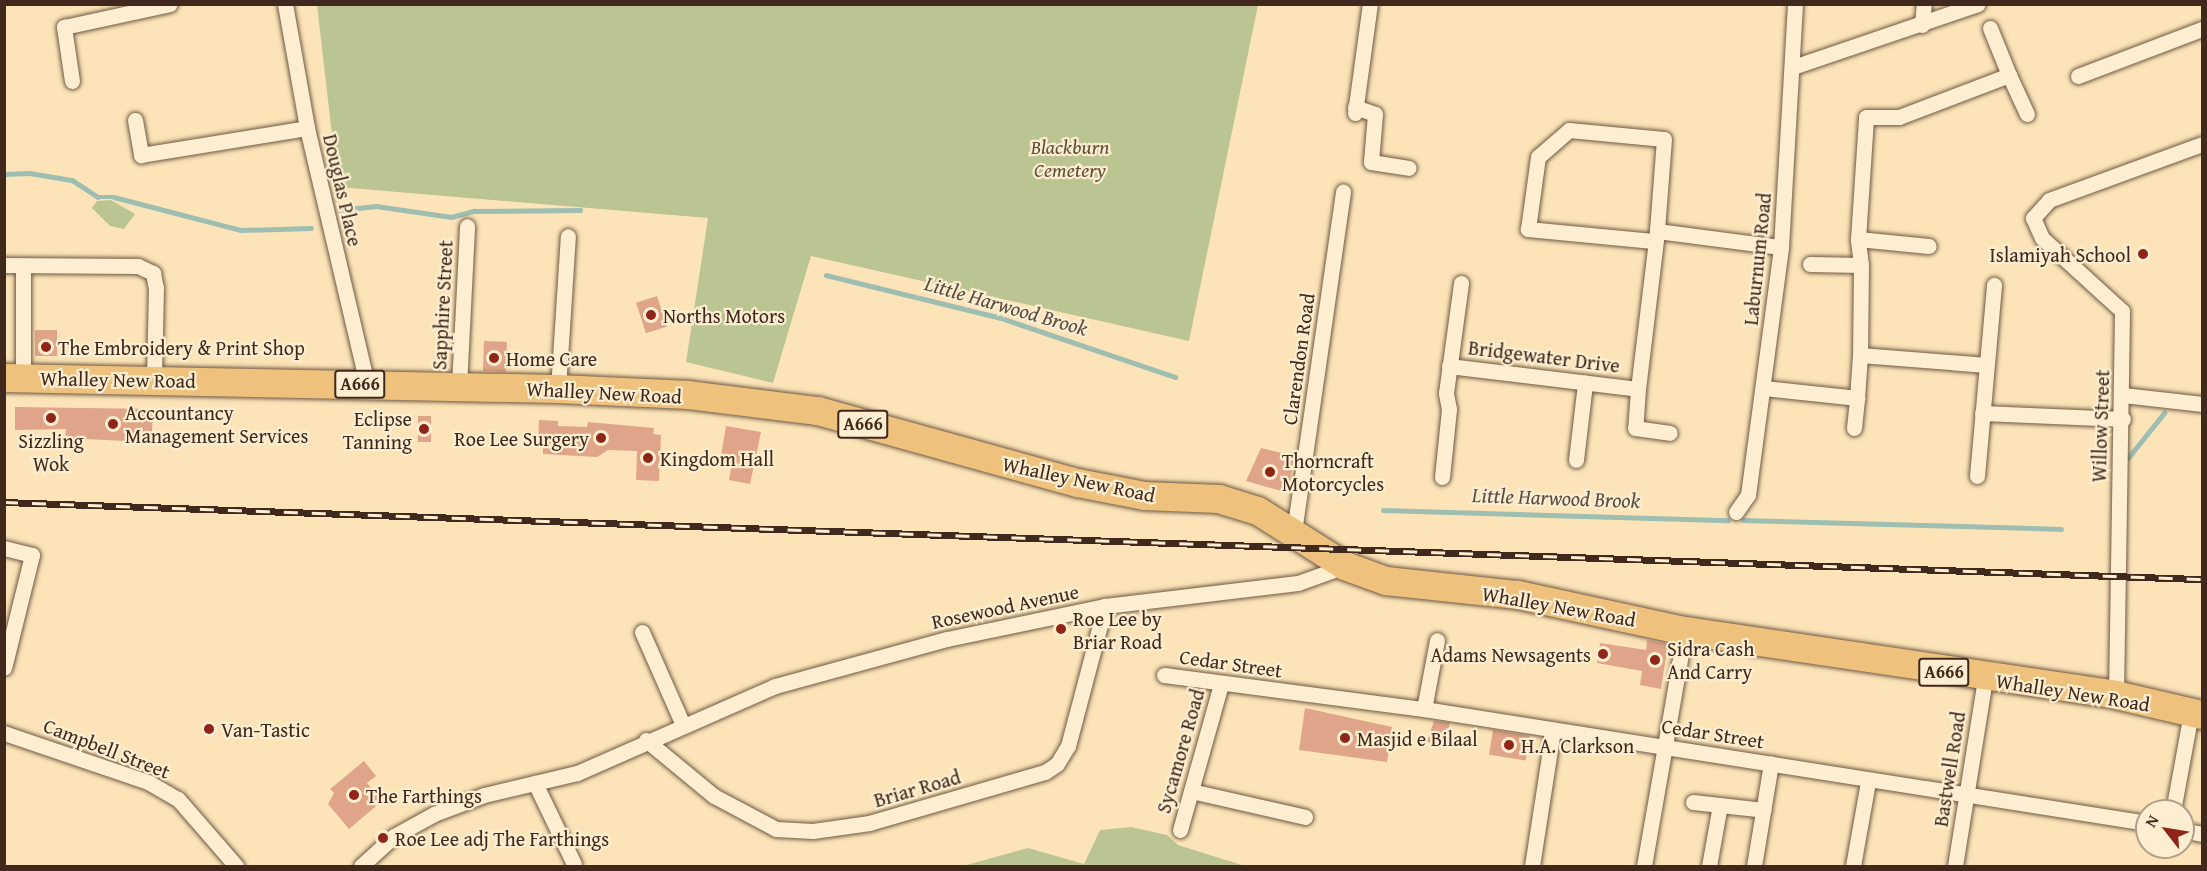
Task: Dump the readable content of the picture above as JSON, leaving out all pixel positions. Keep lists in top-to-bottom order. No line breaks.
{"streets":{"highway":["Whalley New Road","A666"],"street":["Douglas Place","Laburnum Road","Sapphire Street","Bridgewater Drive","Clarendon Road","Willow Street","Rosewood Avenue","Cedar Street","Campbell Street","Sycamore Road","Bastwell Road","Briar Road"]},"crossings":[["Douglas Place","Whalley New Road"],["Sapphire Street","Whalley New Road"],["Clarendon Road","Whalley New Road"],["Whalley New Road","Willow Street"],["Whalley New Road","Rosewood Avenue"],["Whalley New Road","Bastwell Road"],["Rosewood Avenue","Briar Road"],["Cedar Street","Sycamore Road"],["Cedar Street","Bastwell Road"]],"water":["Little Harwood Brook"],"parks":["Blackburn Cemetery"],"places":["Islamiyah School","Norths Motors","The Embroidery & Print Shop","Home Care","Sizzling Wok","Accountancy Management Services","Eclipse Tanning","Roe Lee Surgery","Kingdom Hall","Thorncraft Motorcycles","Roe Lee by Briar Road","Adams Newsagents","Sidra Cash And Carry","Van-Tastic","Masjid e Bilaal","H.A. Clarkson","The Farthings","Roe Lee adj The Farthings"],"north":"top left"}
